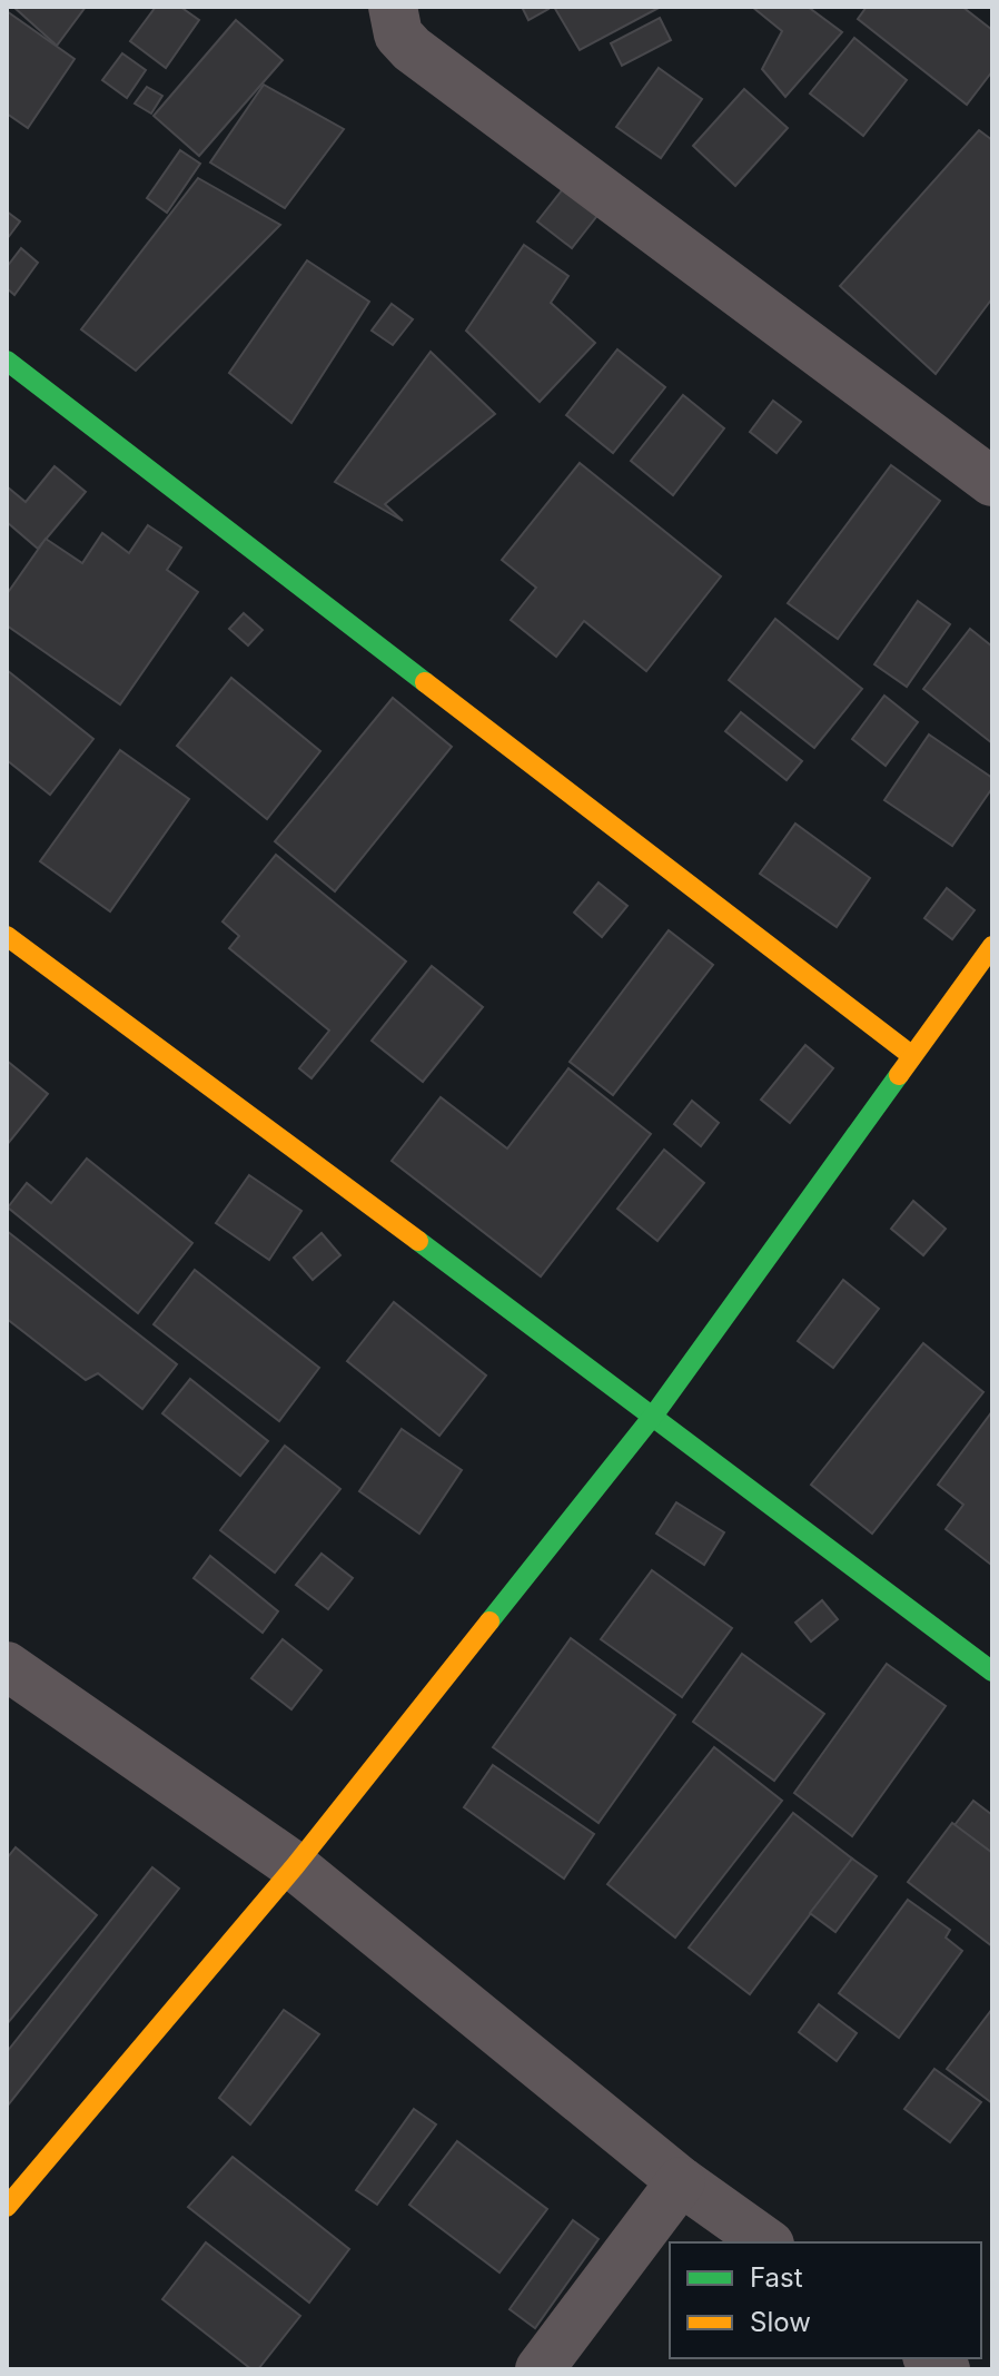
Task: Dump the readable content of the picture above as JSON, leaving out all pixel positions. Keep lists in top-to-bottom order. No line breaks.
{"legend":["Fast","Slow"]}
